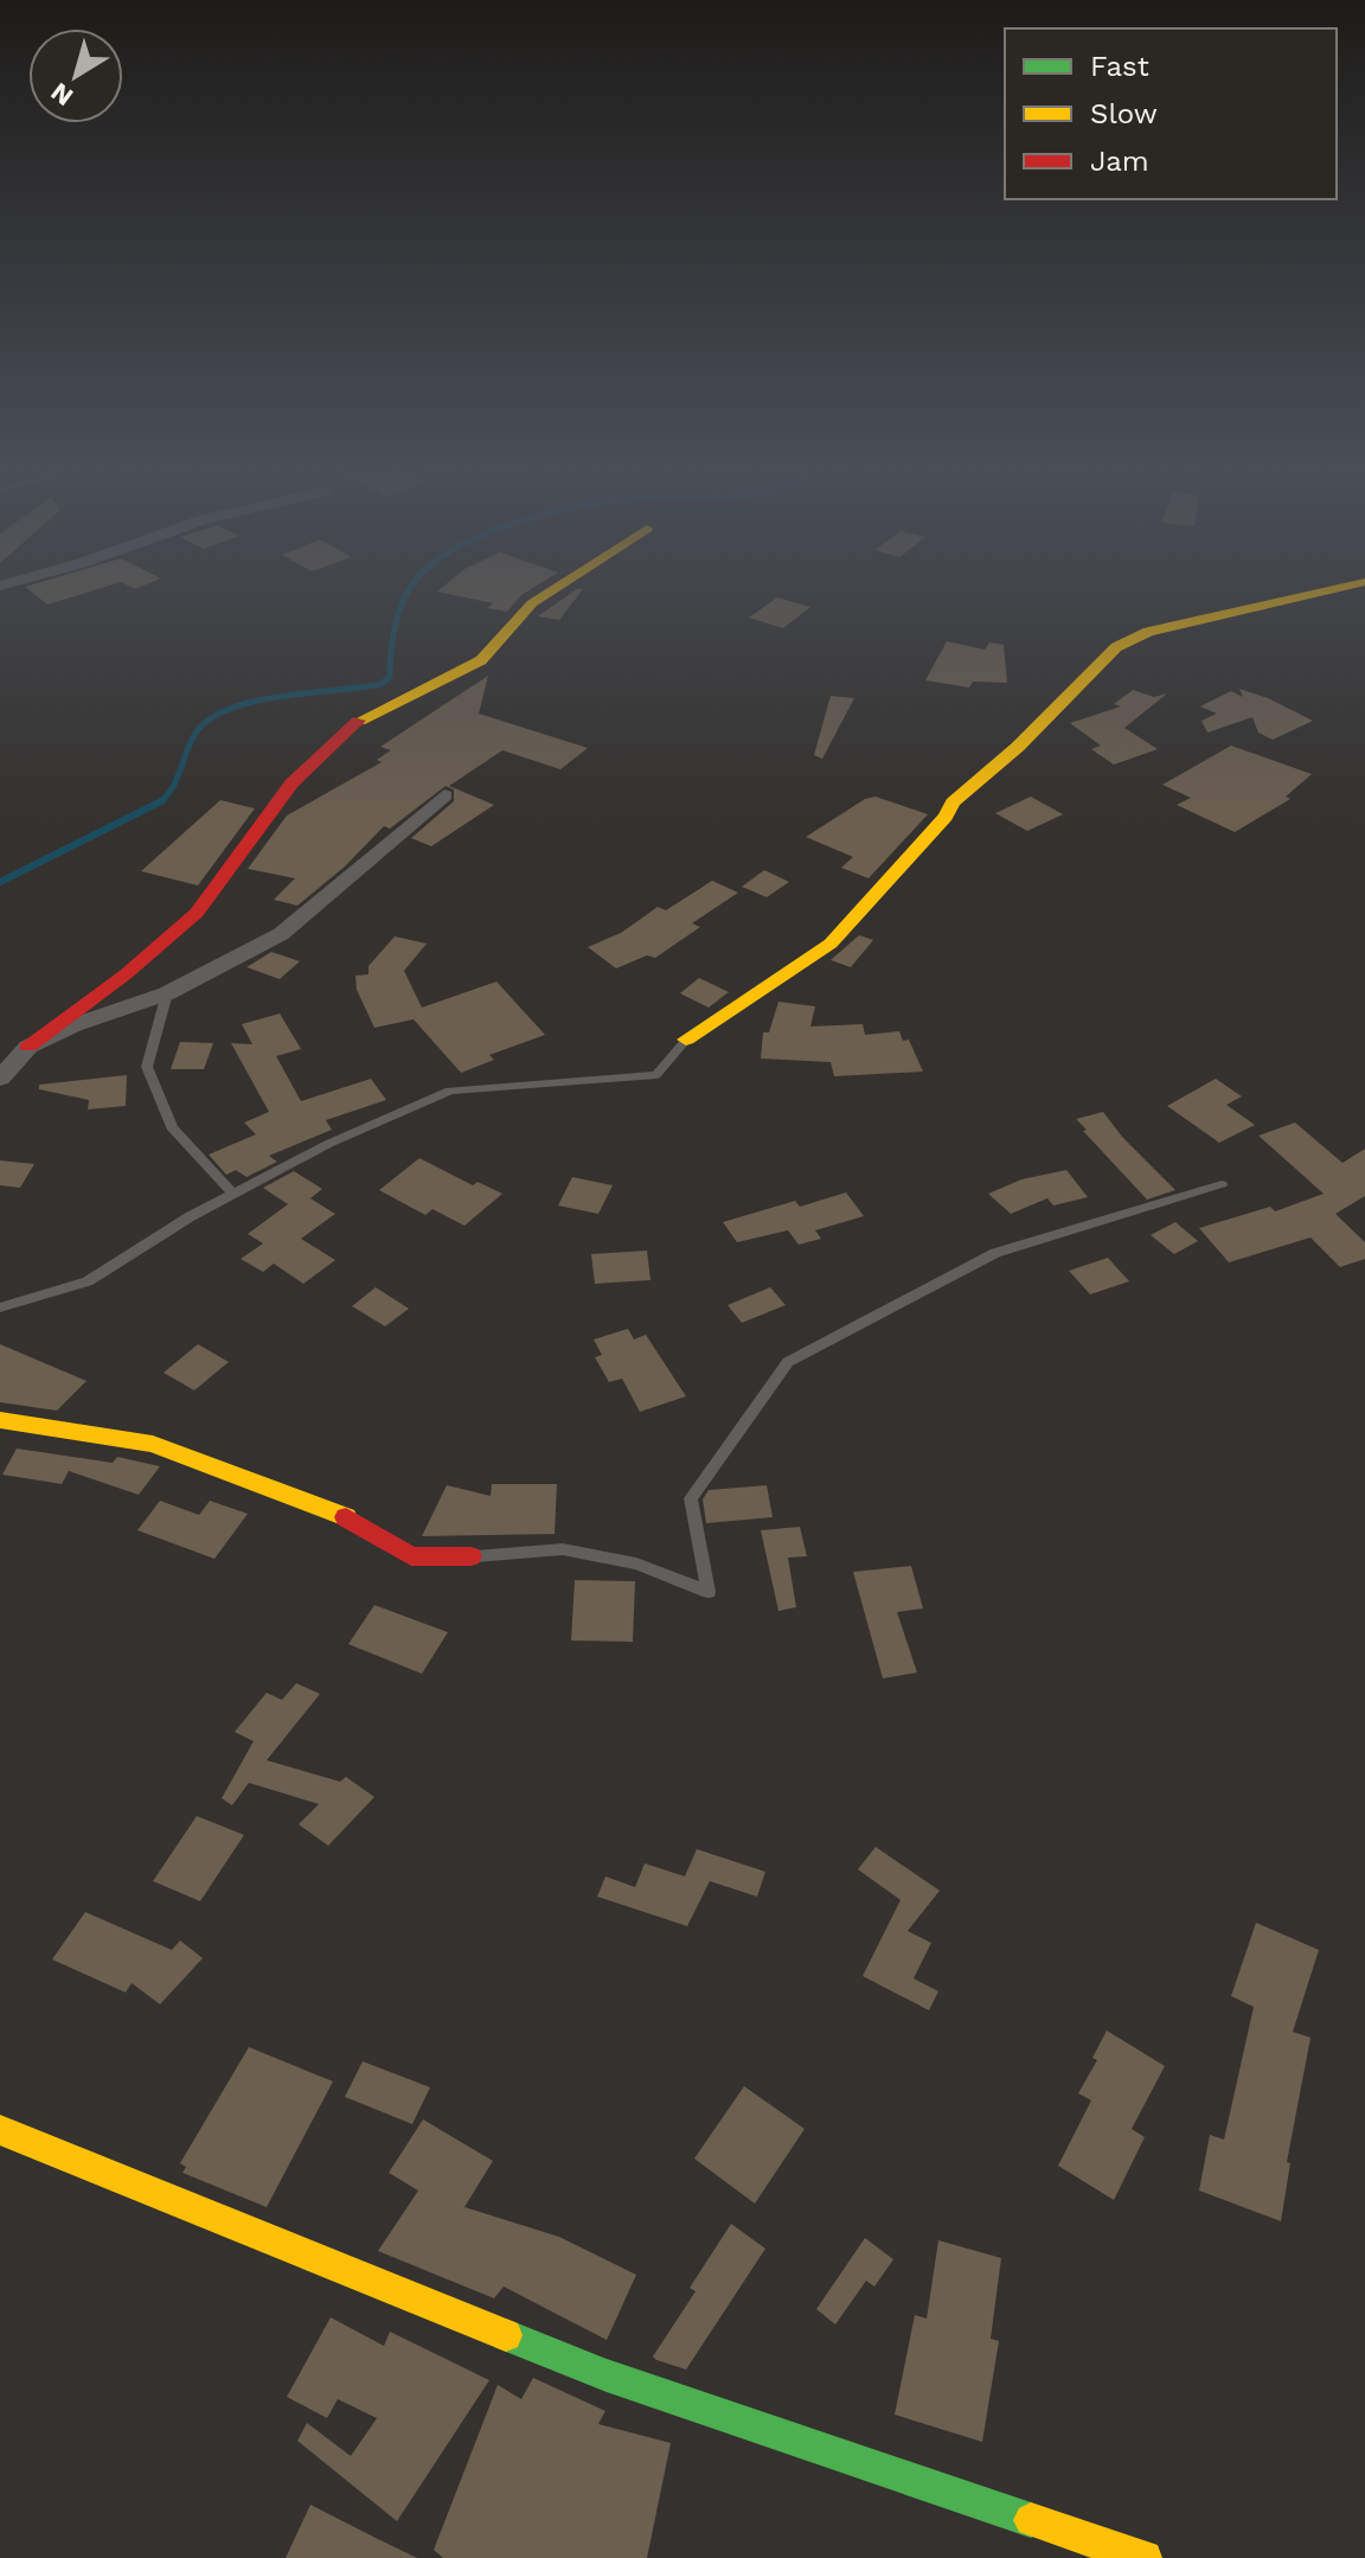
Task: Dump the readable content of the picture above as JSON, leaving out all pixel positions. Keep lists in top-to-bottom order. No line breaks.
{"legend":["Fast","Slow","Jam"],"north":"bottom left"}
